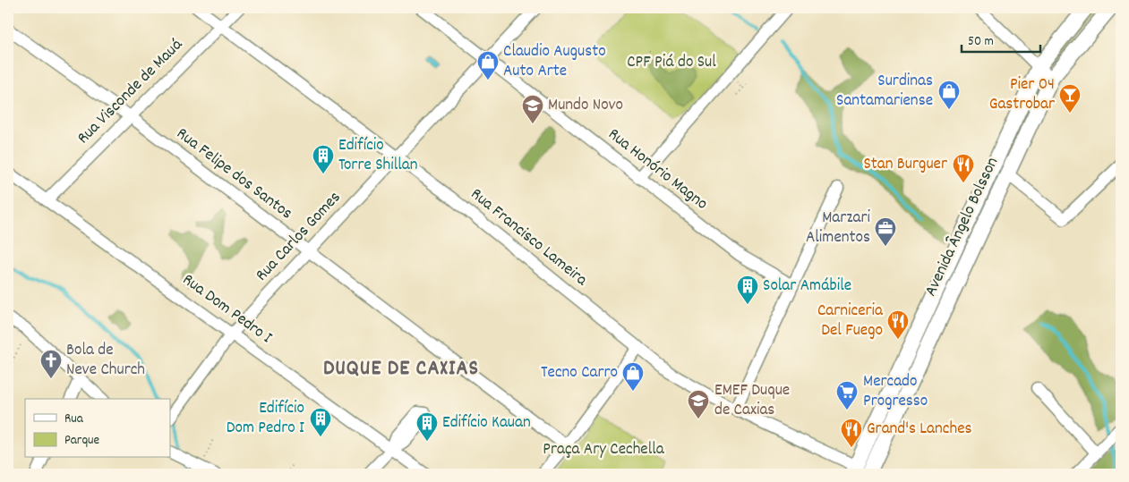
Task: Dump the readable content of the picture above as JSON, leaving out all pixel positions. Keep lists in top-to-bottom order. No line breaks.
{"streets":{"main road":["Avenida Ângelo Bolsson"],"street":["Rua Visconde de Mauá","Rua Honório Magno","Rua Felipe dos Santos","Rua Carlos Gomes","Rua Francisco Lameira","Rua Dom Pedro I"]},"crossings":[["Rua Visconde de Mauá","Rua Felipe dos Santos"],["Rua Visconde de Mauá","Rua Francisco Lameira"],["Rua Visconde de Mauá","Rua Dom Pedro I"],["Rua Honório Magno","Rua Carlos Gomes"],["Rua Felipe dos Santos","Rua Carlos Gomes"],["Avenida Ângelo Bolsson","Rua Francisco Lameira"],["Rua Carlos Gomes","Rua Francisco Lameira"],["Rua Carlos Gomes","Rua Dom Pedro I"]],"districts":["DUQUE DE CAXIAS"],"parks":["CPF Piá do Sul","Praça Ary Cechella"],"places":{"shop":["Claudio Augusto Auto Arte","Surdinas Santamariense","Tecno Carro"],"bar":["Pier 04 Gastrobar"],"school or university":["Mundo Novo","EMEF Duque de Caxias"],"building":["Edifício Torre Shillan","Solar Amábile","Edifício Dom Pedro I","Edifício Kauan"],"restaurant":["Stan Burguer","Carniceria Del Fuego","Grand's Lanches"],"office":["Marzari Alimentos"],"church":["Bola de Neve Church"],"supermarket":["Mercado Progresso"]},"legend":["Rua","Parque"],"scale_bar":"50 m"}
